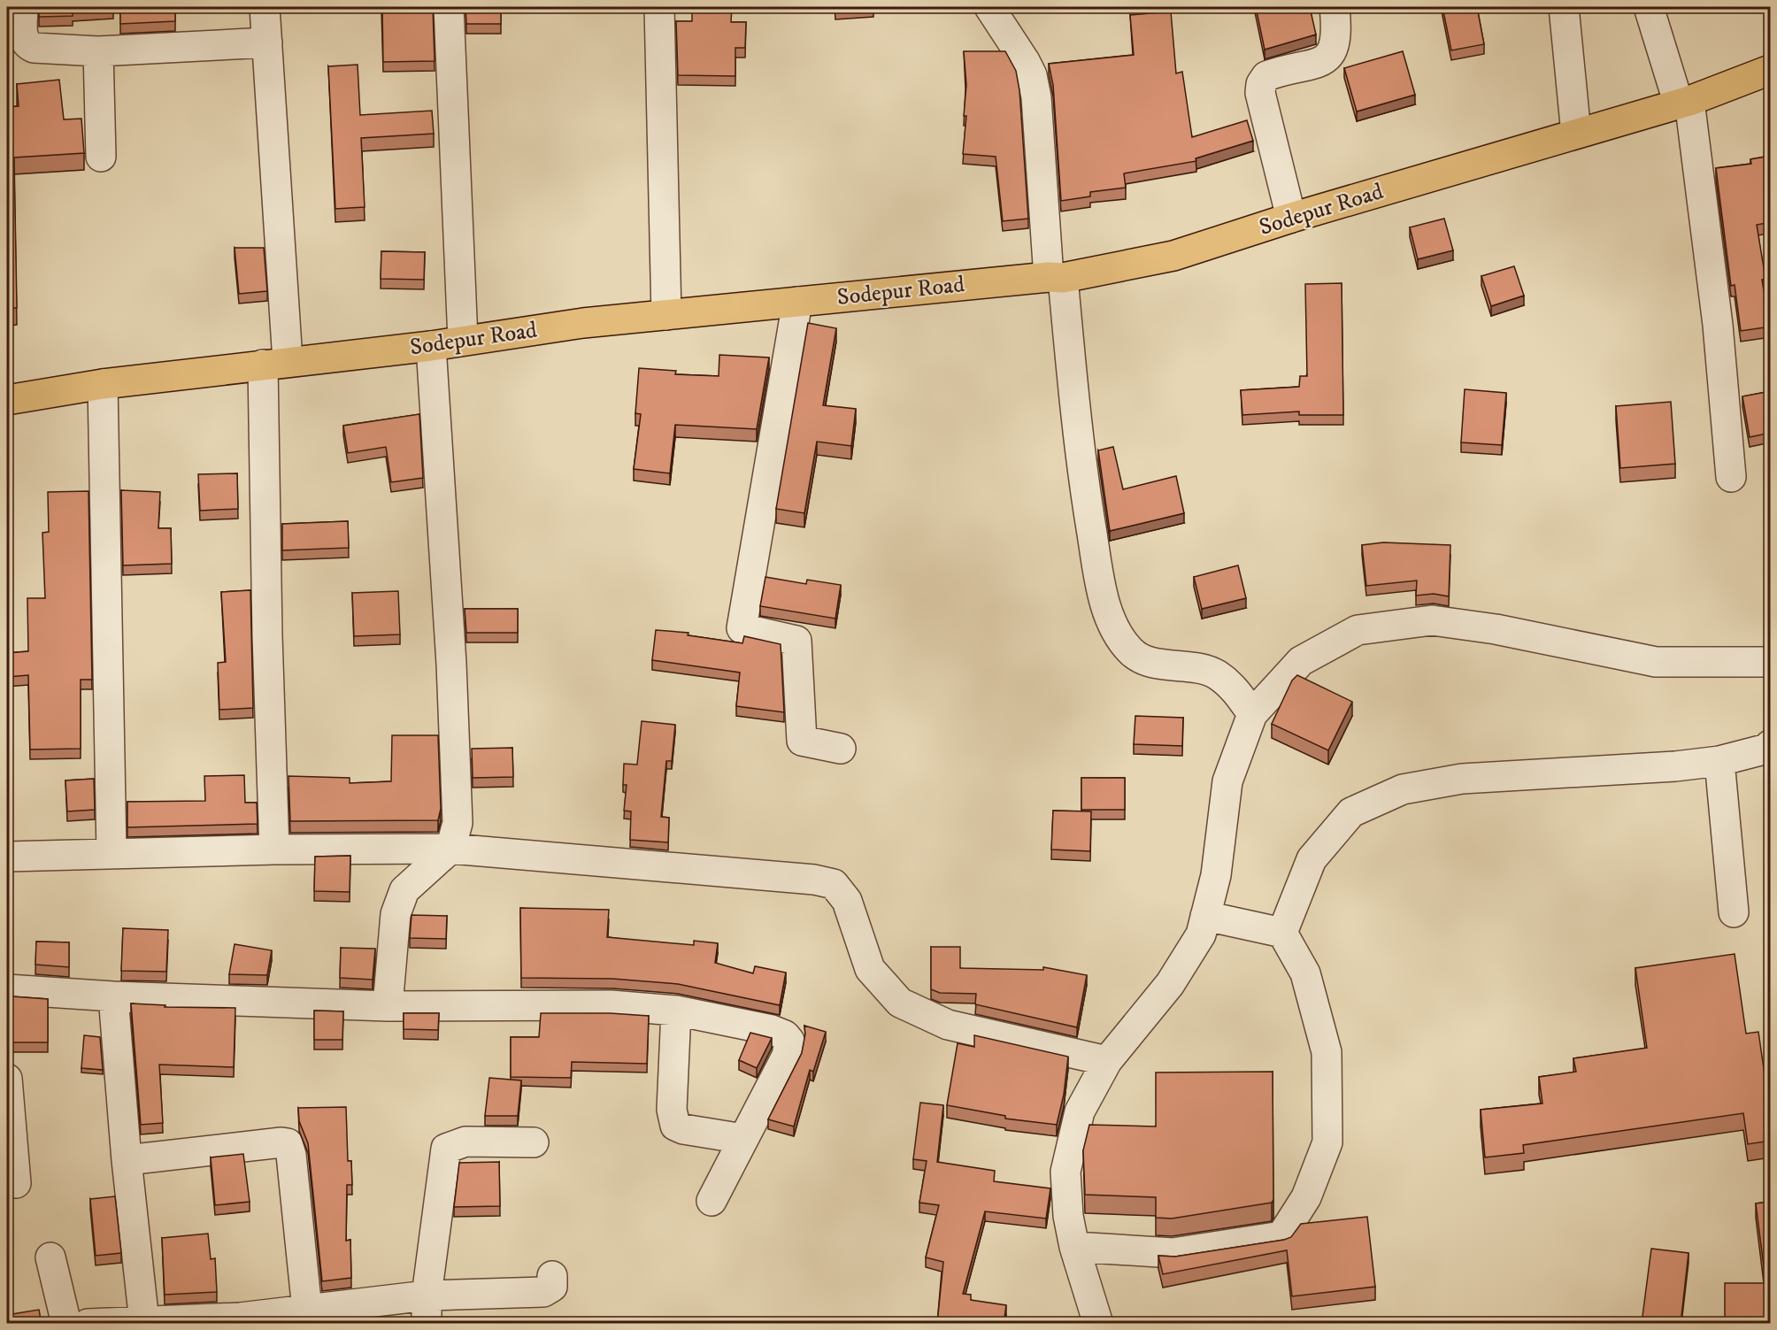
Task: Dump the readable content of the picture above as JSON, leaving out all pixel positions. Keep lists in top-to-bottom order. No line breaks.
{"streets":{"main road":["Sodepur Road"]}}
